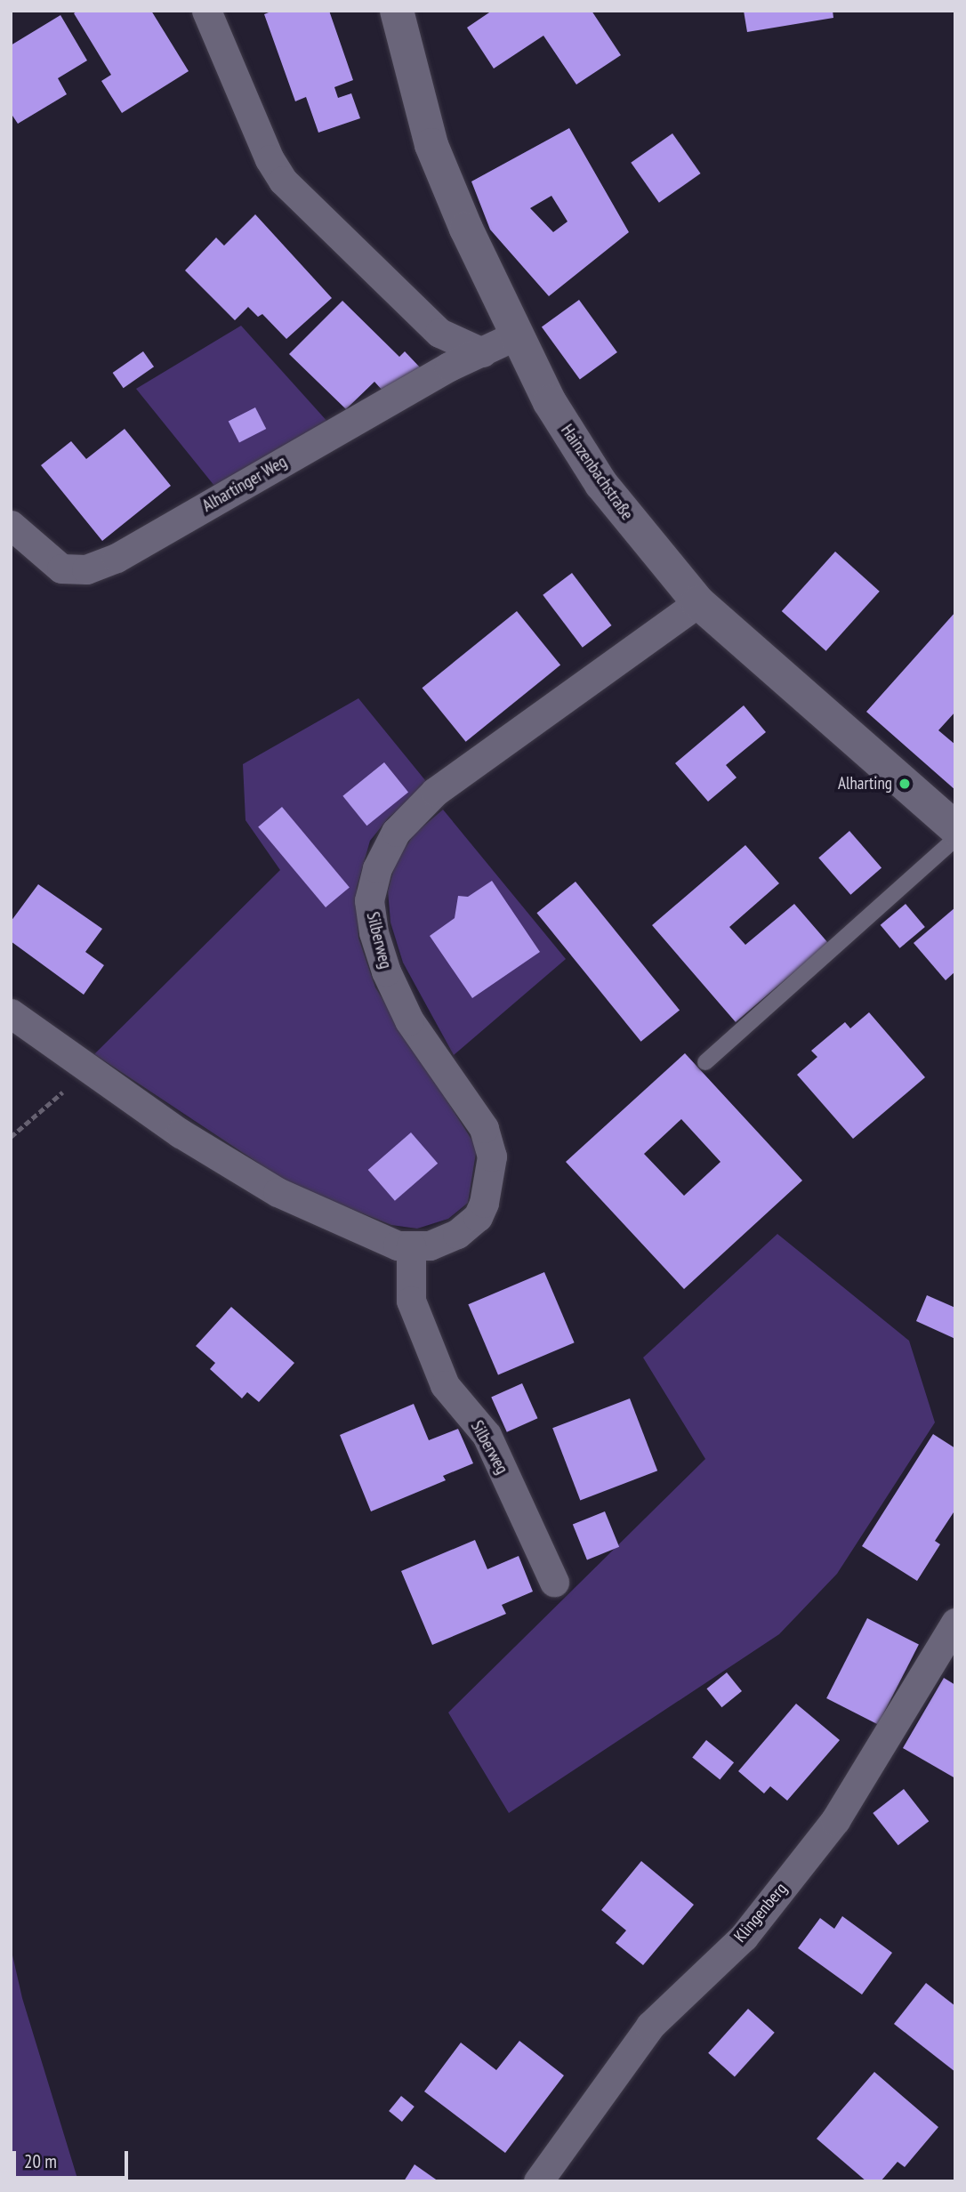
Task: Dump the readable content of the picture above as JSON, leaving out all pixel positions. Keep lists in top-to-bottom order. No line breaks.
{"streets":{"street":["Hainzenbachstraße","Alhartinger Weg","Silberweg","Klingenberg"]},"crossings":[["Hainzenbachstraße","Alhartinger Weg"],["Hainzenbachstraße","Silberweg"]],"places":["Alharting"],"scale_bar":"20 m"}
